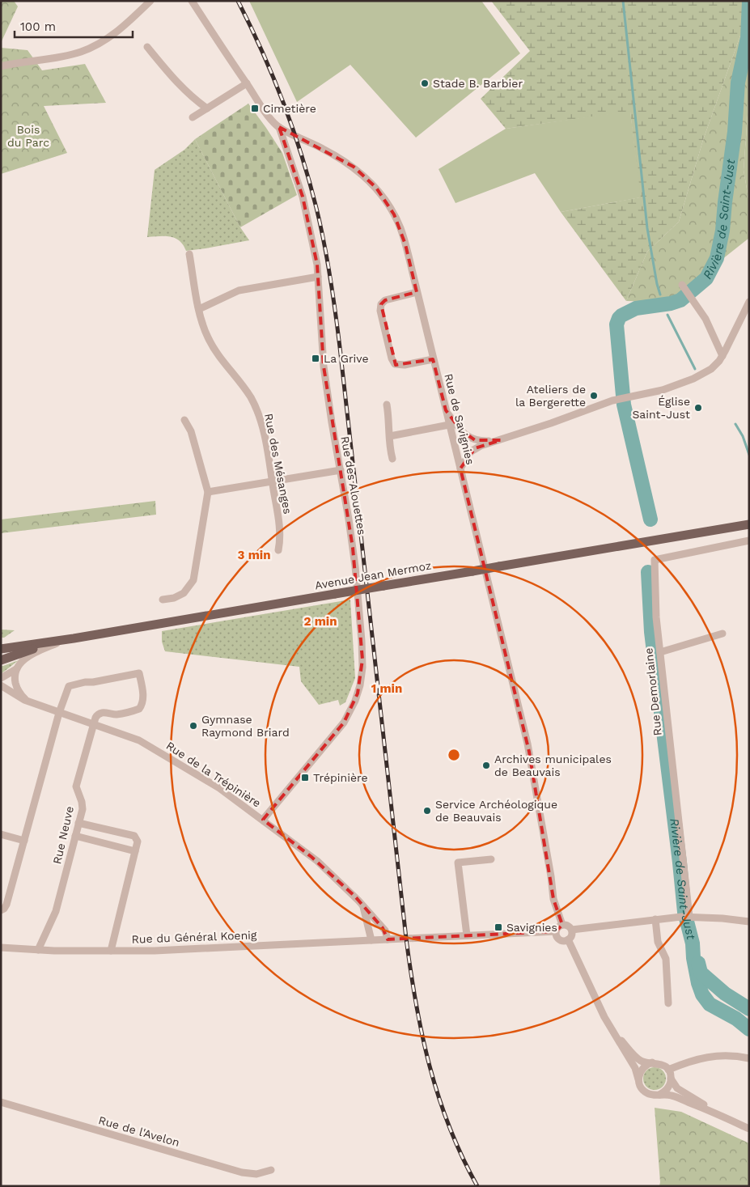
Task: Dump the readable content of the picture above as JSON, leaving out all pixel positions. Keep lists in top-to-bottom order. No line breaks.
{"streets":{"main road":["Avenue Jean Mermoz"],"street":["Rue de Savignies","Rue des Mésanges","Rue des Alouettes","Rue Demorlaine","Rue de la Trépinière","Rue Neuve","Rue du Général Koenig","Rue de l'Avelon"]},"crossings":[["Rue de Savignies","Rue des Alouettes"],["Rue de Savignies","Rue du Général Koenig"],["Rue des Alouettes","Rue de la Trépinière"],["Rue de la Trépinière","Rue Neuve"],["Rue de la Trépinière","Rue du Général Koenig"],["Rue Neuve","Rue du Général Koenig"]],"water":["Rivière de Saint-Just"],"parks":["Bois du Parc"],"places":{"other":["Stade B. Barbier","Ateliers de la Bergerette","Église Saint-Just","Gymnase Raymond Briard","Archives municipales de Beauvais","Service Archéologique de Beauvais"],"transit":["Cimetière","La Grive","Trépinière","Savignies"]},"scale_bar":"100 m","rings":["3 min","2 min","1 min"]}
